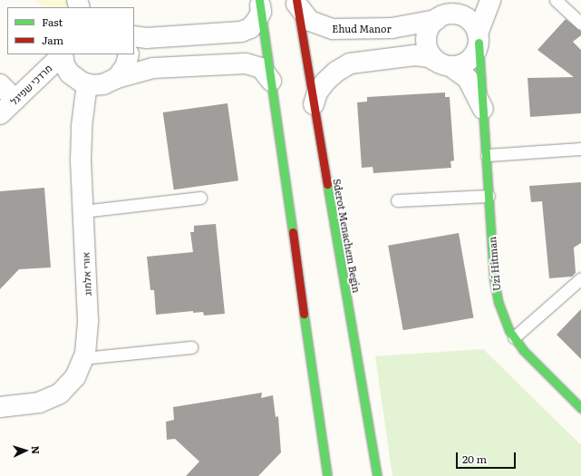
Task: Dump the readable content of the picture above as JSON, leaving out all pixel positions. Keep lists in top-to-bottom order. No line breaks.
{"streets":{"street":["Ehud Manor","מרדכי שפיגל","Sderot Menachem Begin","Uzi Hitman","אורי אלמוג"]},"crossings":[["Ehud Manor","Sderot Menachem Begin"],["Ehud Manor","Uzi Hitman"]],"legend":["Fast","Jam"],"scale_bar":"20 m","north":"right"}
